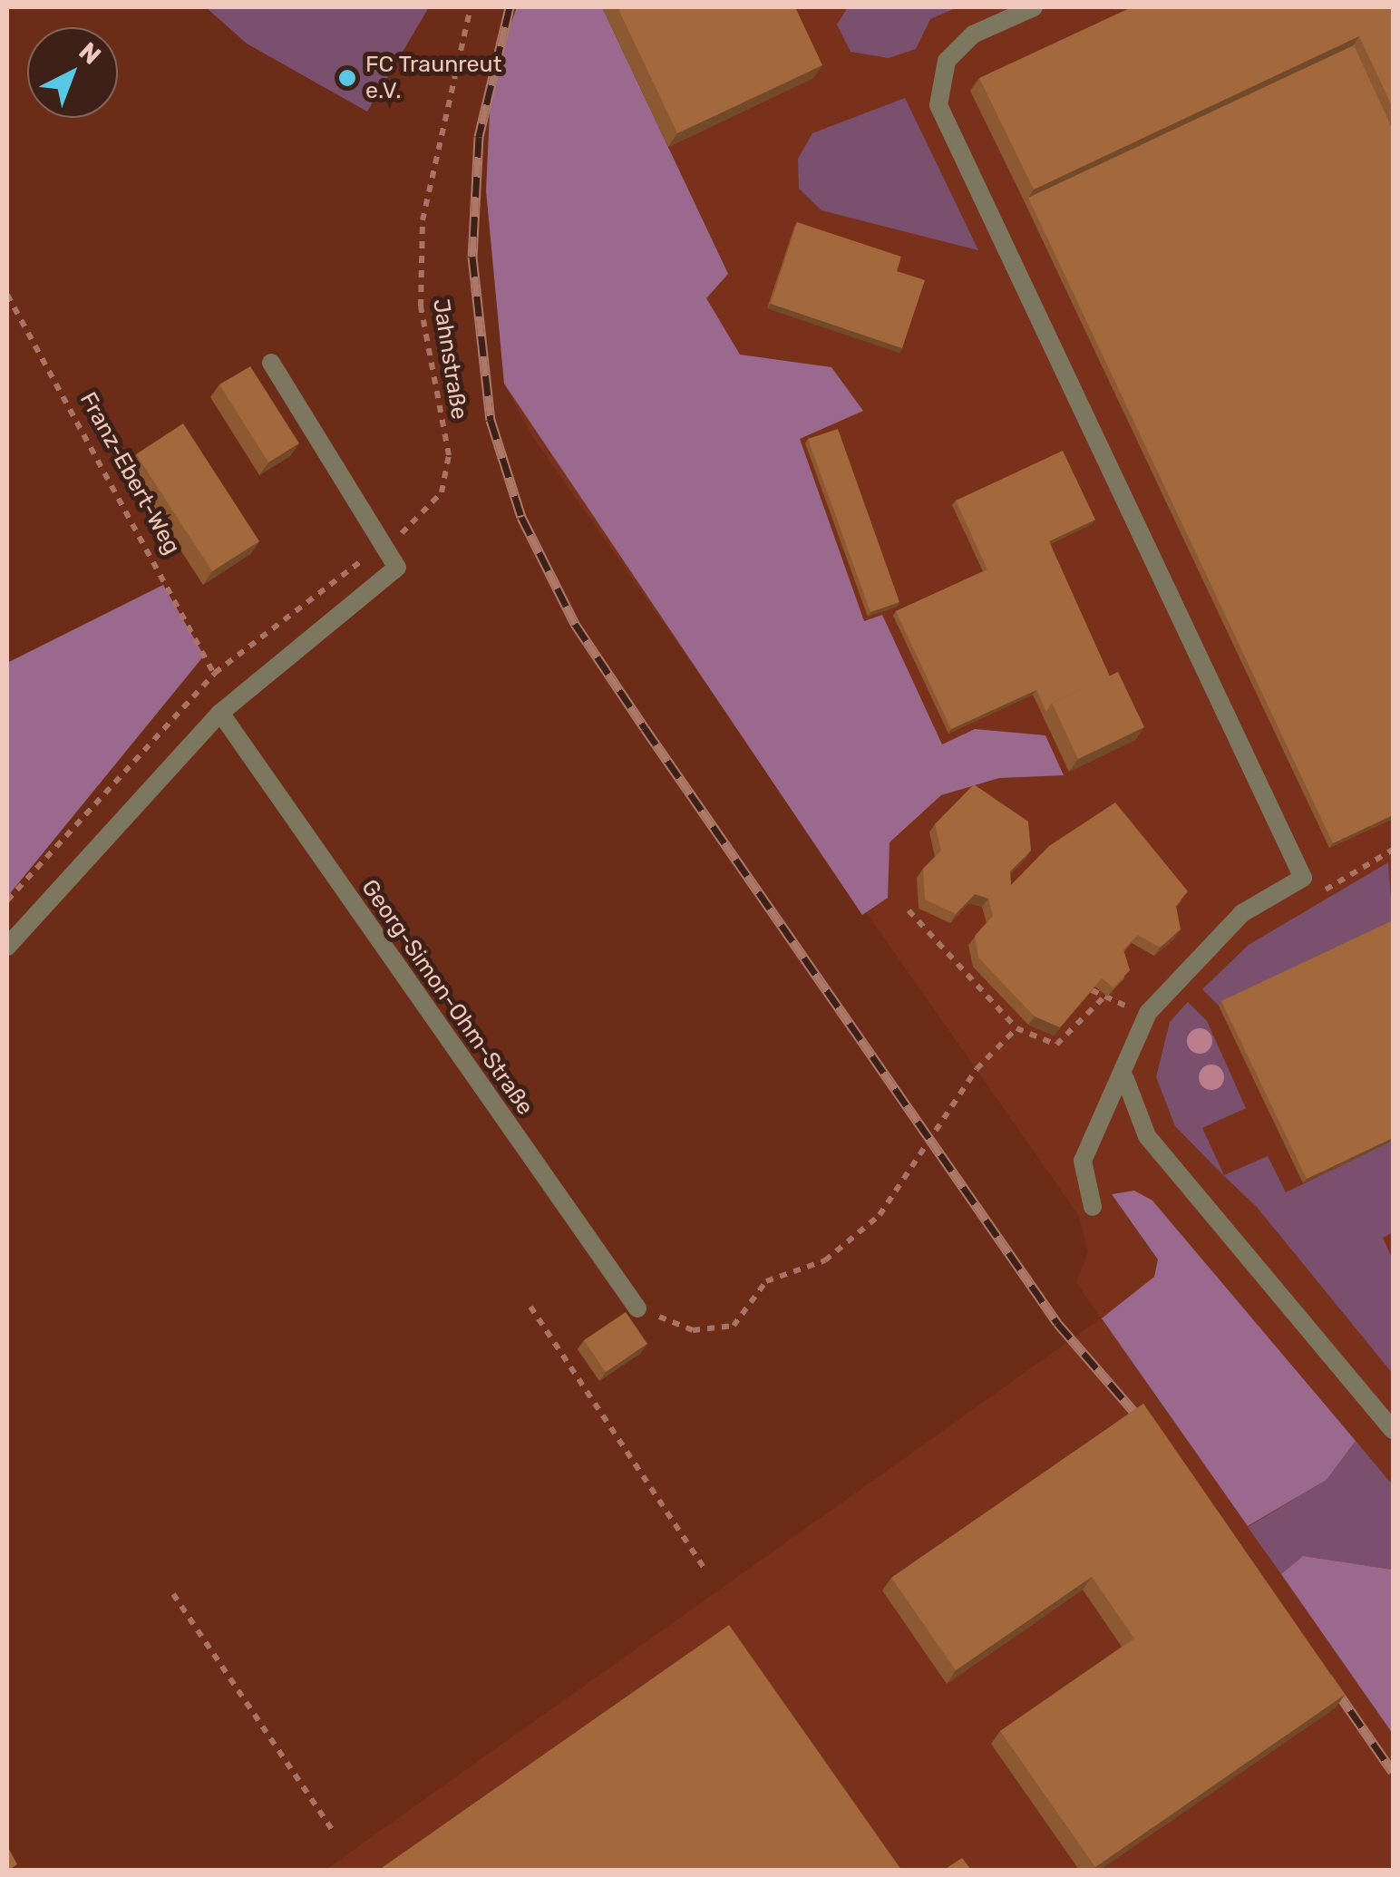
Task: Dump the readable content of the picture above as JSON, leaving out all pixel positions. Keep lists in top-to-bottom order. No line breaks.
{"streets":{"street":["Georg-Simon-Ohm-Straße"],"path":["Jahnstraße","Franz-Ebert-Weg"]},"crossings":[["Jahnstraße","Franz-Ebert-Weg"]],"places":["FC Traunreut e.V."],"north":"top right"}
